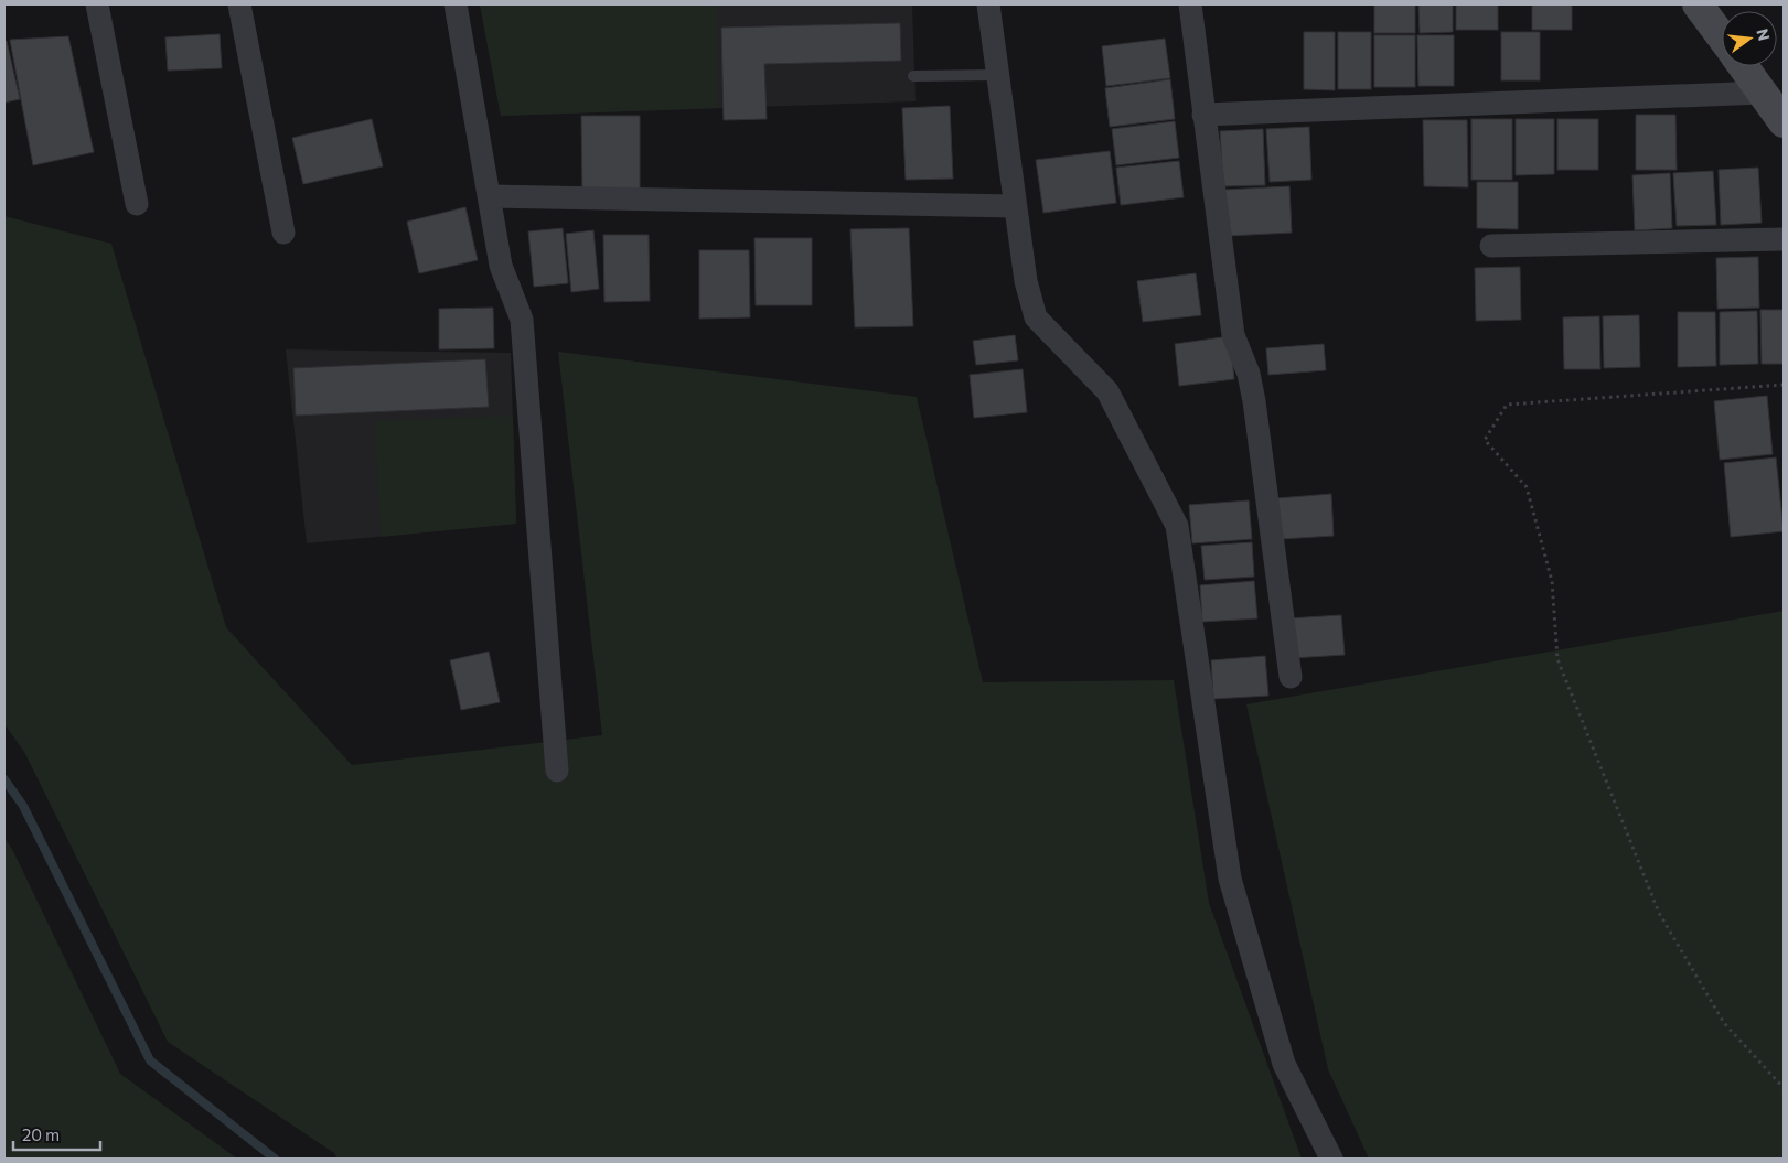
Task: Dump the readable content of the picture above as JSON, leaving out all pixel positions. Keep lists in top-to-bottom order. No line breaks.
{"scale_bar":"20 m","north":"right"}
